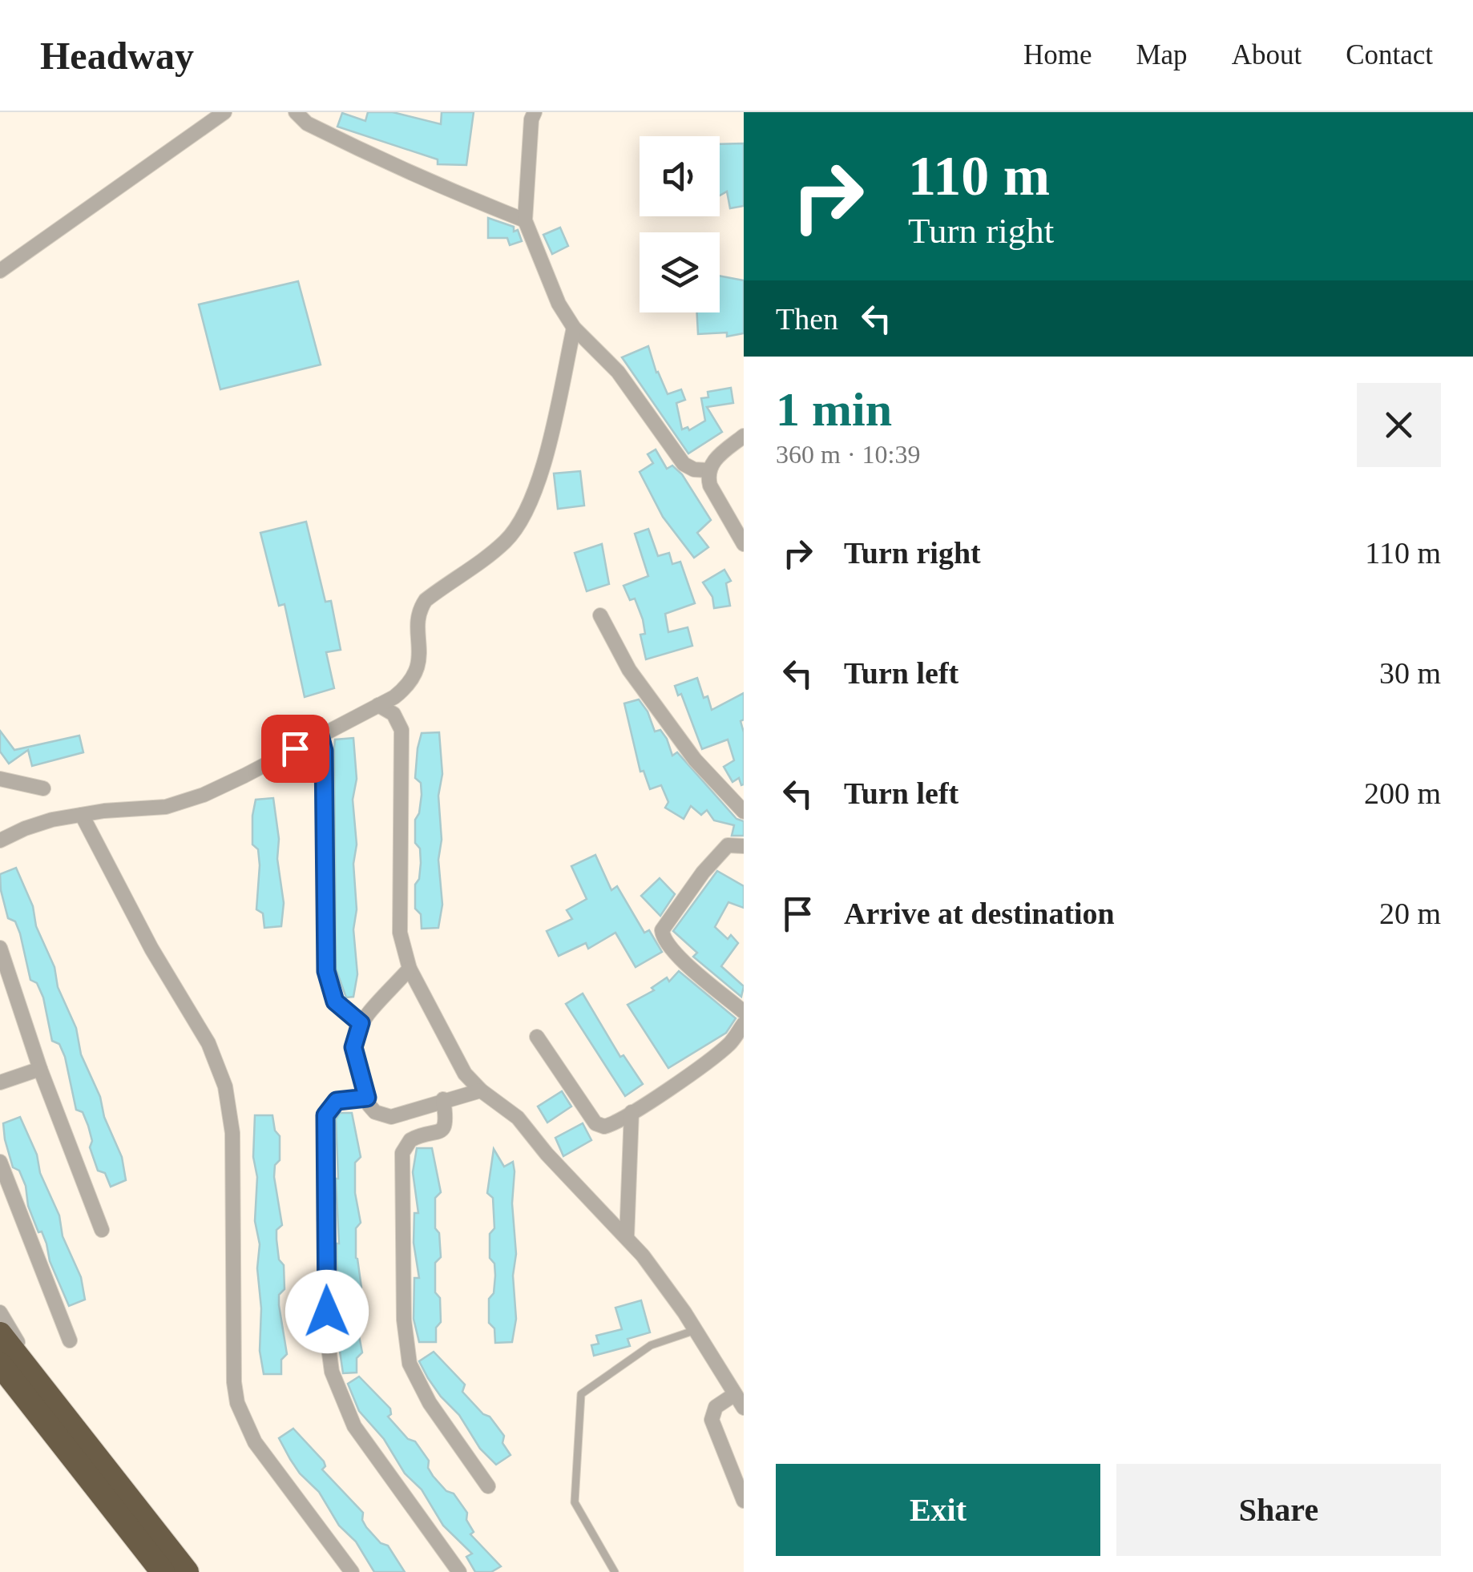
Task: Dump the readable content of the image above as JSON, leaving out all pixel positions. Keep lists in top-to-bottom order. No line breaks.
{"page":{"header":"Headway","nav":["Home","Map","About","Contact"],"turn":["110 m","Turn right"],"then":"Then","heading":["1 min","360 m · 10:39"],"list":[{"name":"Turn right","value":"110 m"},{"name":"Turn left","value":"30 m"},{"name":"Turn left","value":"200 m"},{"name":"Arrive at destination","value":"20 m"}],"buttons":["Exit","Share"]}}
